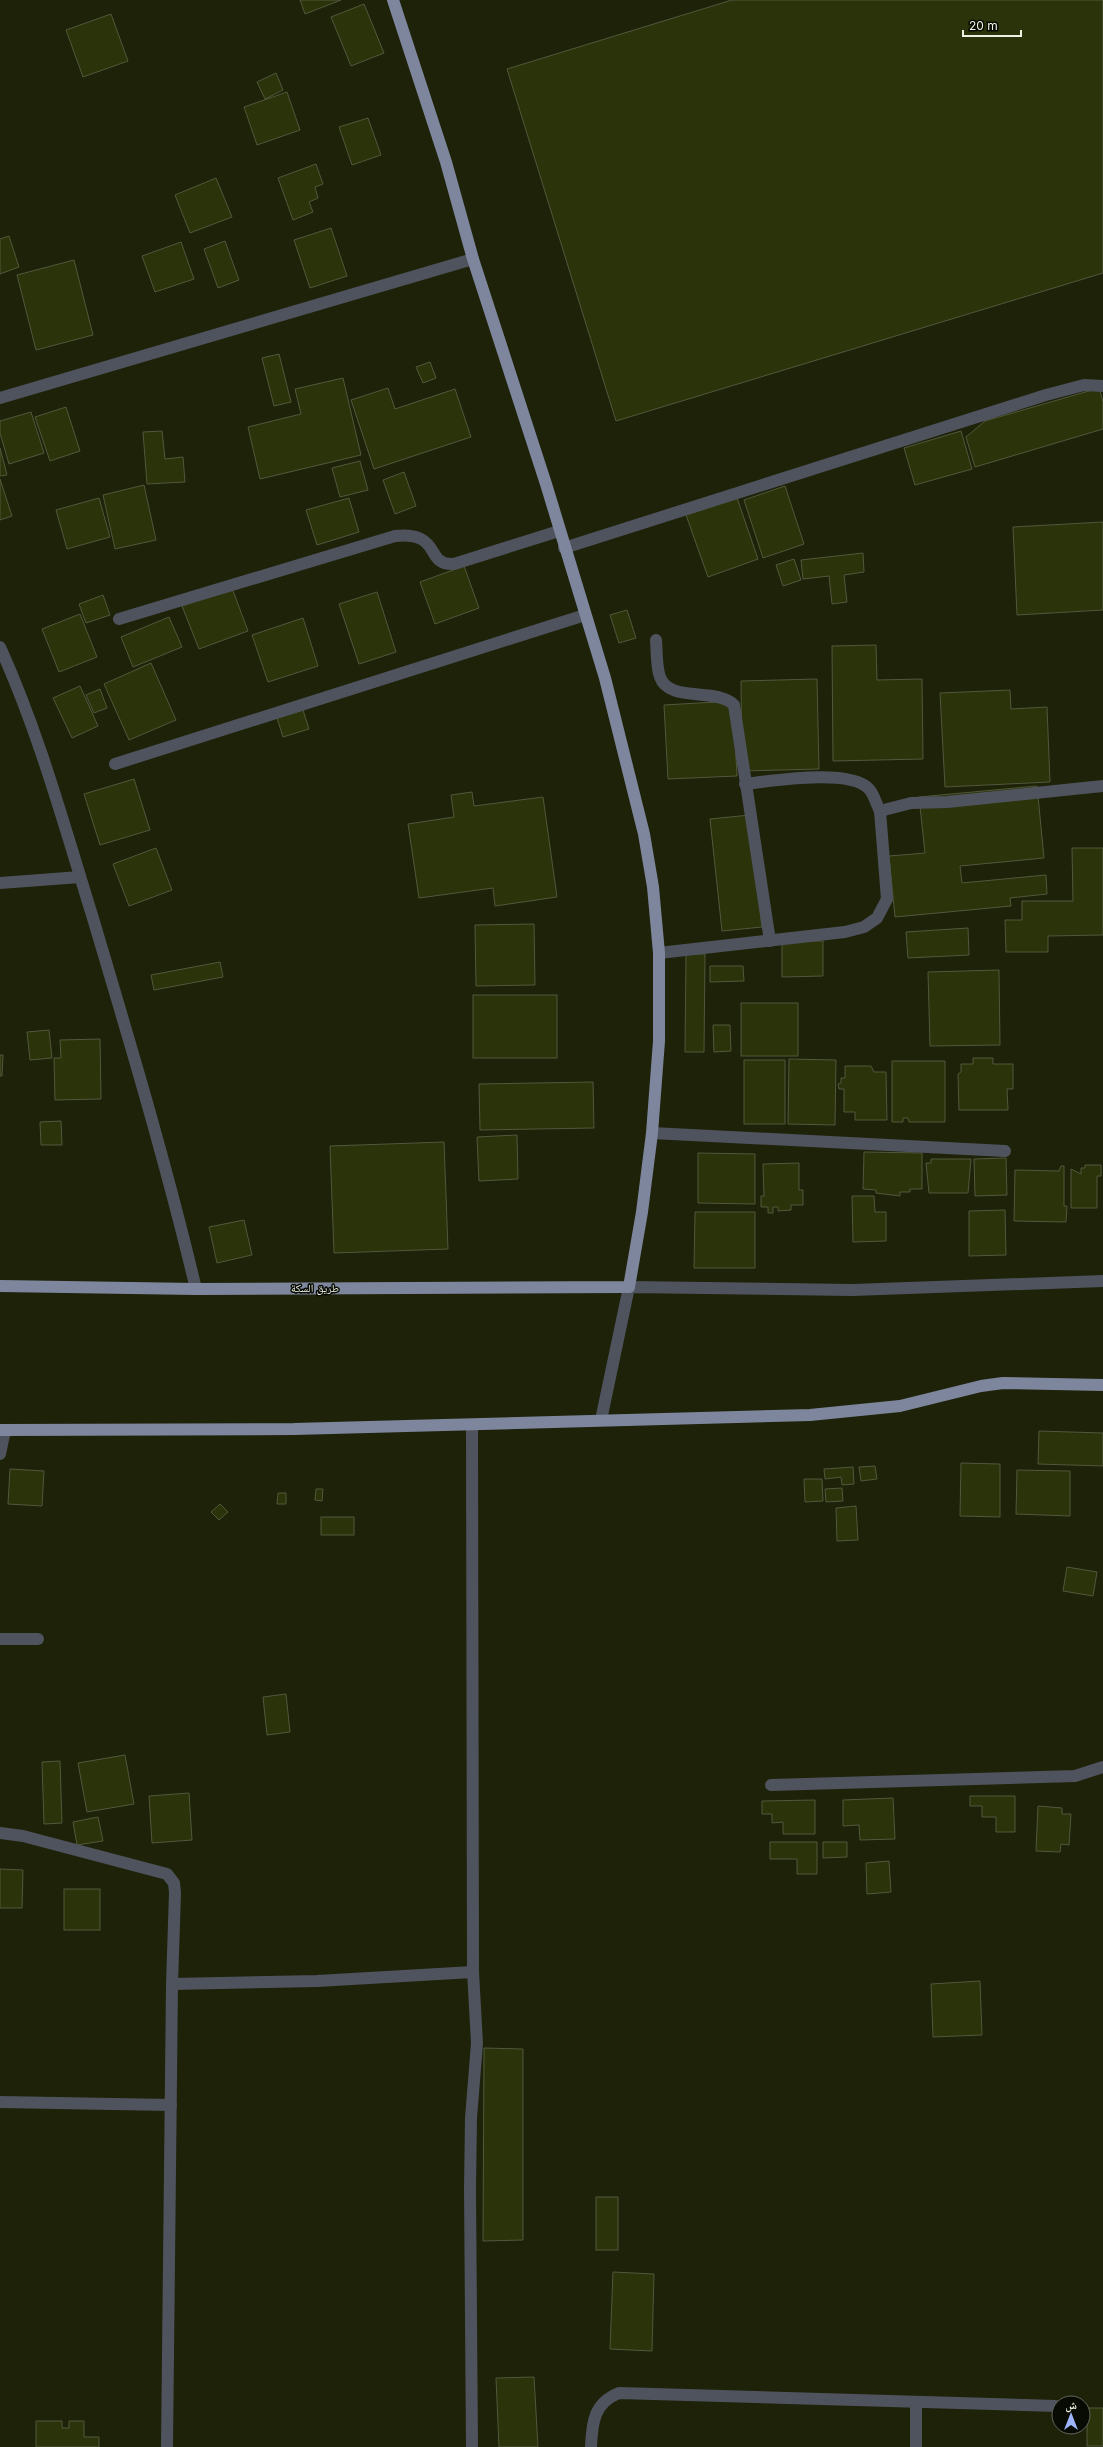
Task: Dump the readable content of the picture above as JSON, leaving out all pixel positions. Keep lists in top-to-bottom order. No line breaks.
{"streets":{"main road":["طريق السكة"]},"scale_bar":"20 m","north":"top"}
